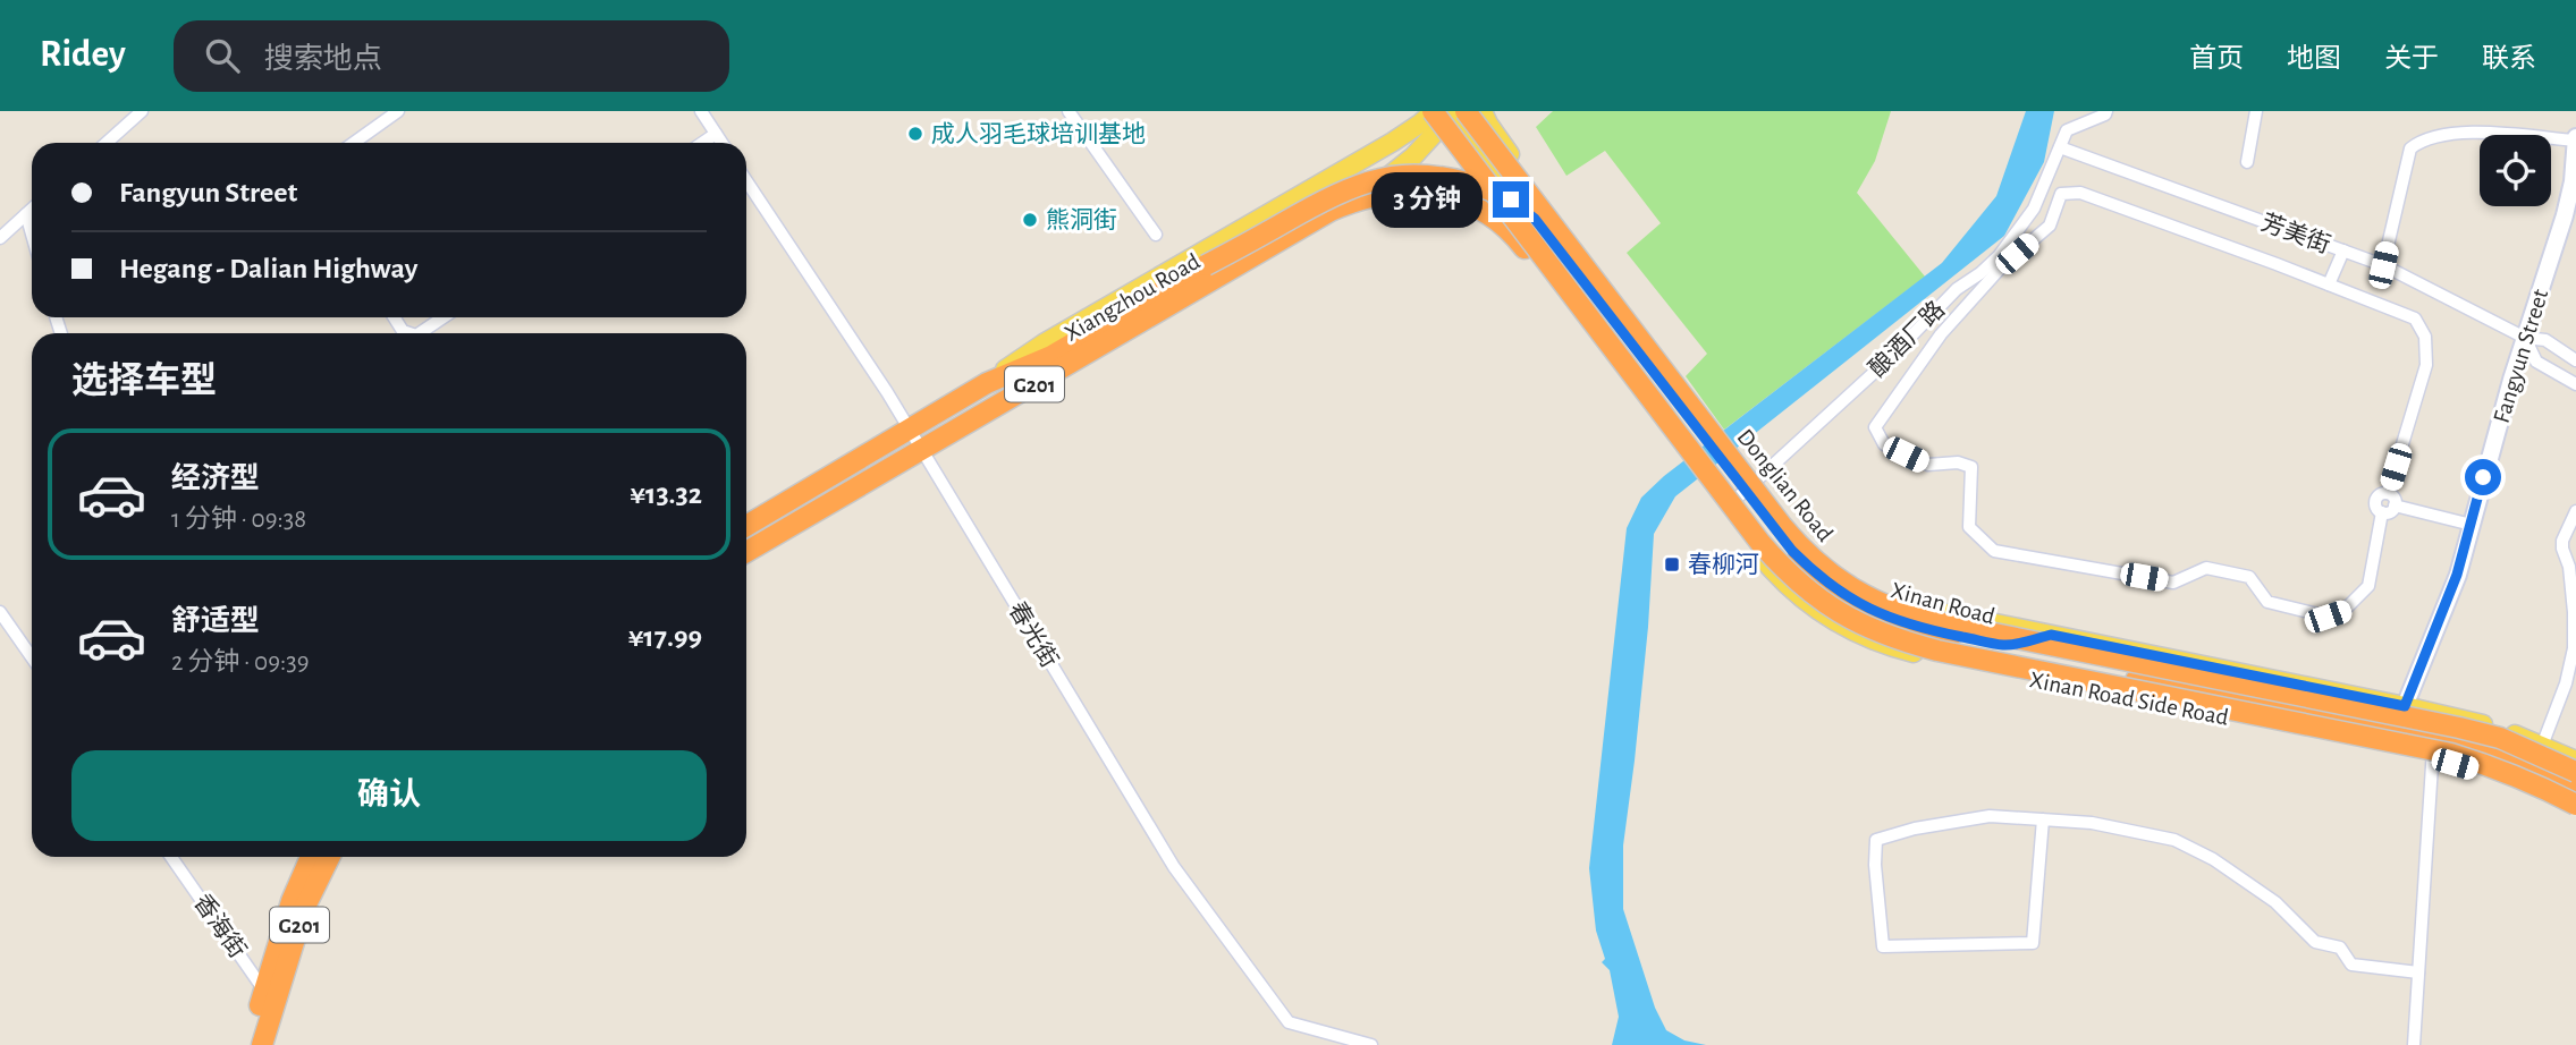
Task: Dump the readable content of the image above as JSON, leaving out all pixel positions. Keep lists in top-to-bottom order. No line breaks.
{"streets":{"highway":["Xiangzhou Road","G201","Donglian Road","Xinan Road"],"main road":["Xinan Road Side Road"],"street":["芳美街","酿酒厂路","Fangyun Street","春光街","香海街"]},"crossings":[["芳美街","酿酒厂路"],["芳美街","Fangyun Street"],["Xiangzhou Road","G201"],["Xiangzhou Road","Donglian Road"],["Xiangzhou Road","Xinan Road"],["Xiangzhou Road","春光街"],["酿酒厂路","Xinan Road"],["酿酒厂路","Xinan Road Side Road"],["Fangyun Street","Donglian Road"],["Fangyun Street","Xinan Road"],["Fangyun Street","Xinan Road Side Road"],["G201","Xinan Road"],["G201","香海街"],["Donglian Road","Xinan Road"],["Donglian Road","Xinan Road Side Road"],["Xinan Road","Xinan Road Side Road"]],"places":{"other":["成人羽毛球培训基地","熊洞街"],"transit":["春柳河"]},"page":{"header":"Ridey","search":"搜索地点","nav":["首页","地图","关于","联系"],"banner":["Fangyun Street","Hegang - Dalian Highway"],"bubble":"3 分钟","heading":"选择车型","list":[{"name":"经济型","note":"1 分钟 · 09:38","value":"¥13.32"},{"name":"舒适型","note":"2 分钟 · 09:39","value":"¥17.99"}],"buttons":"确认"}}
